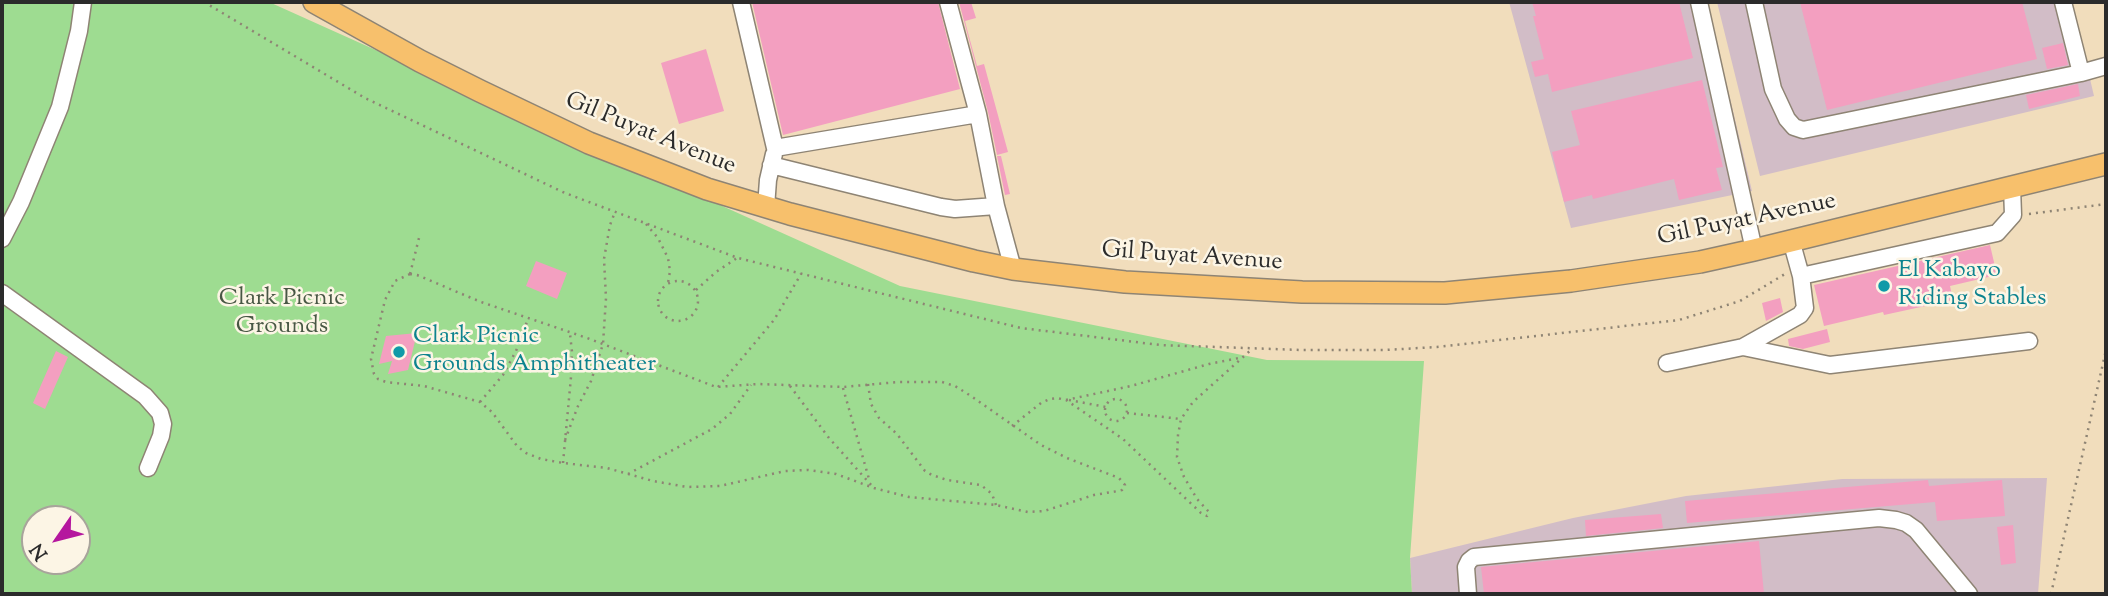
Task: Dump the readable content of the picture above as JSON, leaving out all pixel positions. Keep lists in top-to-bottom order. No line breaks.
{"streets":{"main road":["Gil Puyat Avenue"]},"parks":["Clark Picnic Grounds"],"places":["El Kabayo Riding Stables","Clark Picnic Grounds Amphitheater"],"north":"bottom left"}
